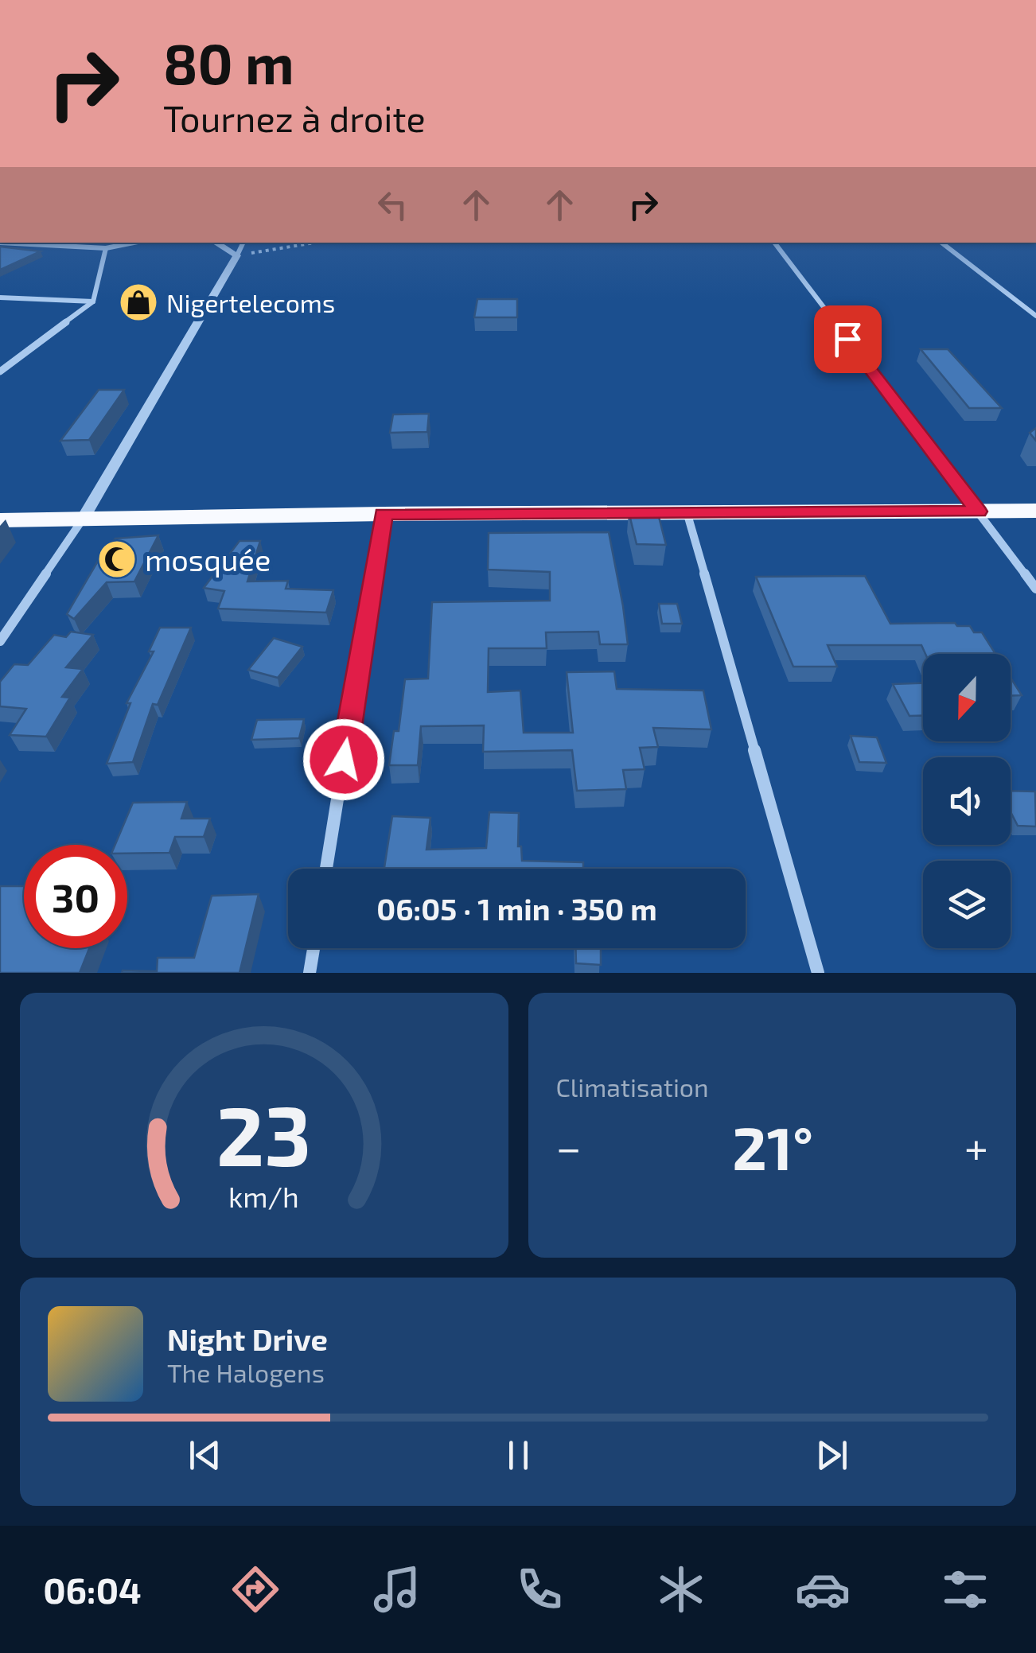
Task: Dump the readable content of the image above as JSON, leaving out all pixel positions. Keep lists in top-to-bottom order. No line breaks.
{"places":{"shop":["Nigertelecoms"],"mosque":["mosquée"]},"north":"bottom","page":{"turn":["80 m","Tournez à droite"],"limit":"30","trip":"06:05 · 1 min · 350 m","tile":"Climatisation","heat":["−","21°","+"],"song":["Night Drive","The Halogens"],"tabs":"06:04","gauge":["23","km/h"]}}
